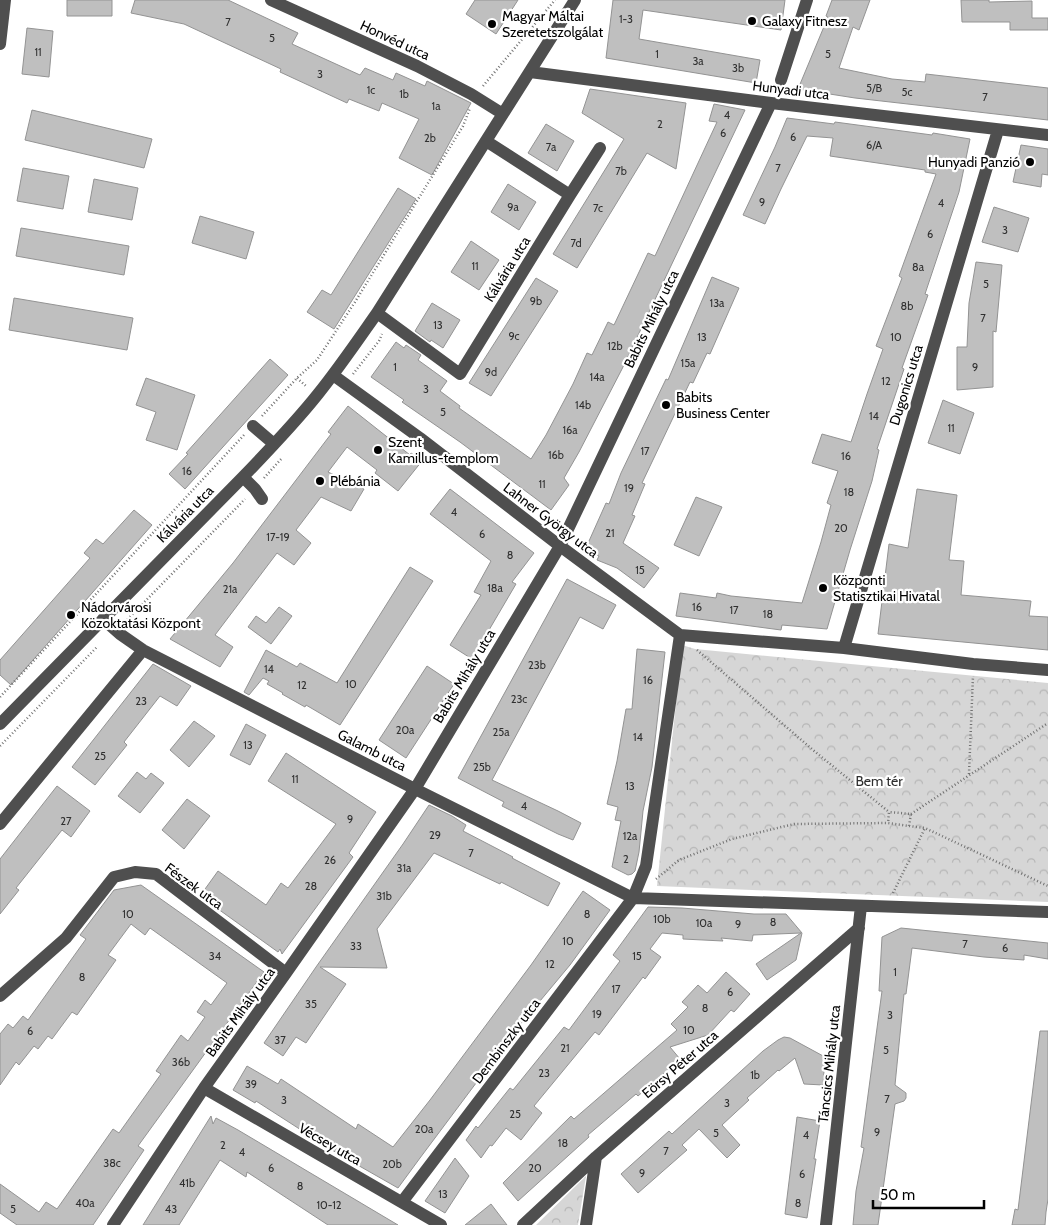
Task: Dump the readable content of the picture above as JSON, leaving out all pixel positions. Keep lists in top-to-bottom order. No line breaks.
{"streets":{"street":["Honvéd utca","Hunyadi utca","Kálvária utca","Babits Mihály utca","Dugonics utca","Lahner György utca","Galamb utca","Fészek utca","Dembinszky utca","Eörsy Péter utca","Táncsics Mihály utca","Vécsey utca"]},"crossings":[["Honvéd utca","Kálvária utca"],["Hunyadi utca","Kálvária utca"],["Hunyadi utca","Babits Mihály utca"],["Hunyadi utca","Dugonics utca"],["Kálvária utca","Lahner György utca"],["Kálvária utca","Galamb utca"],["Babits Mihály utca","Lahner György utca"],["Babits Mihály utca","Galamb utca"],["Babits Mihály utca","Fészek utca"],["Babits Mihály utca","Vécsey utca"],["Galamb utca","Dembinszky utca"],["Dembinszky utca","Vécsey utca"],["Eörsy Péter utca","Táncsics Mihály utca"]],"parks":["Bem tér"],"places":["Galaxy Fitnesz","Magyar Máltai Szeretetszolgálat","Hunyadi Panzió","Babits Business Center","Szent Kamillus-templom","Plébánia","Központi Statisztikai Hivatal","Nádorvárosi Közoktatási Központ"],"house_numbers":["1-3","7","5","11","1","5","3a","3b","3","5/B","1c","5c","1b","7","1a","4","2","6","6","2b","6/A","7a","7","7b","9","4","9a","7c","3","6","7d","11","8a","5","9b","13a","8b","7","13","9c","13","10","12b","15a","1","9","9d","14a","12","3","14b","5","14","11","16a","17","16b","16","16","11","19","18","4","20","21","6","17-19","8","15","18a","21a","16","17","18","23b","14","16","10","12","23c","23","20a","25a","14","13","25","25b","11","13","4","9","27","29","12a","7","2","26","31a","28","31b","10","8","10b","8","10a","9","10","7","33","6","34","15","12","1","8","17","6","35","8","19","3","10","6","37","21","5","36b","23","1b","39","7","3","3","25","20a","9","5","4","18","2","7","4","38c","20b","6","20","9","6","41b","8","13","40a","8","10-12","5","43"],"scale_bar":"50 m"}
